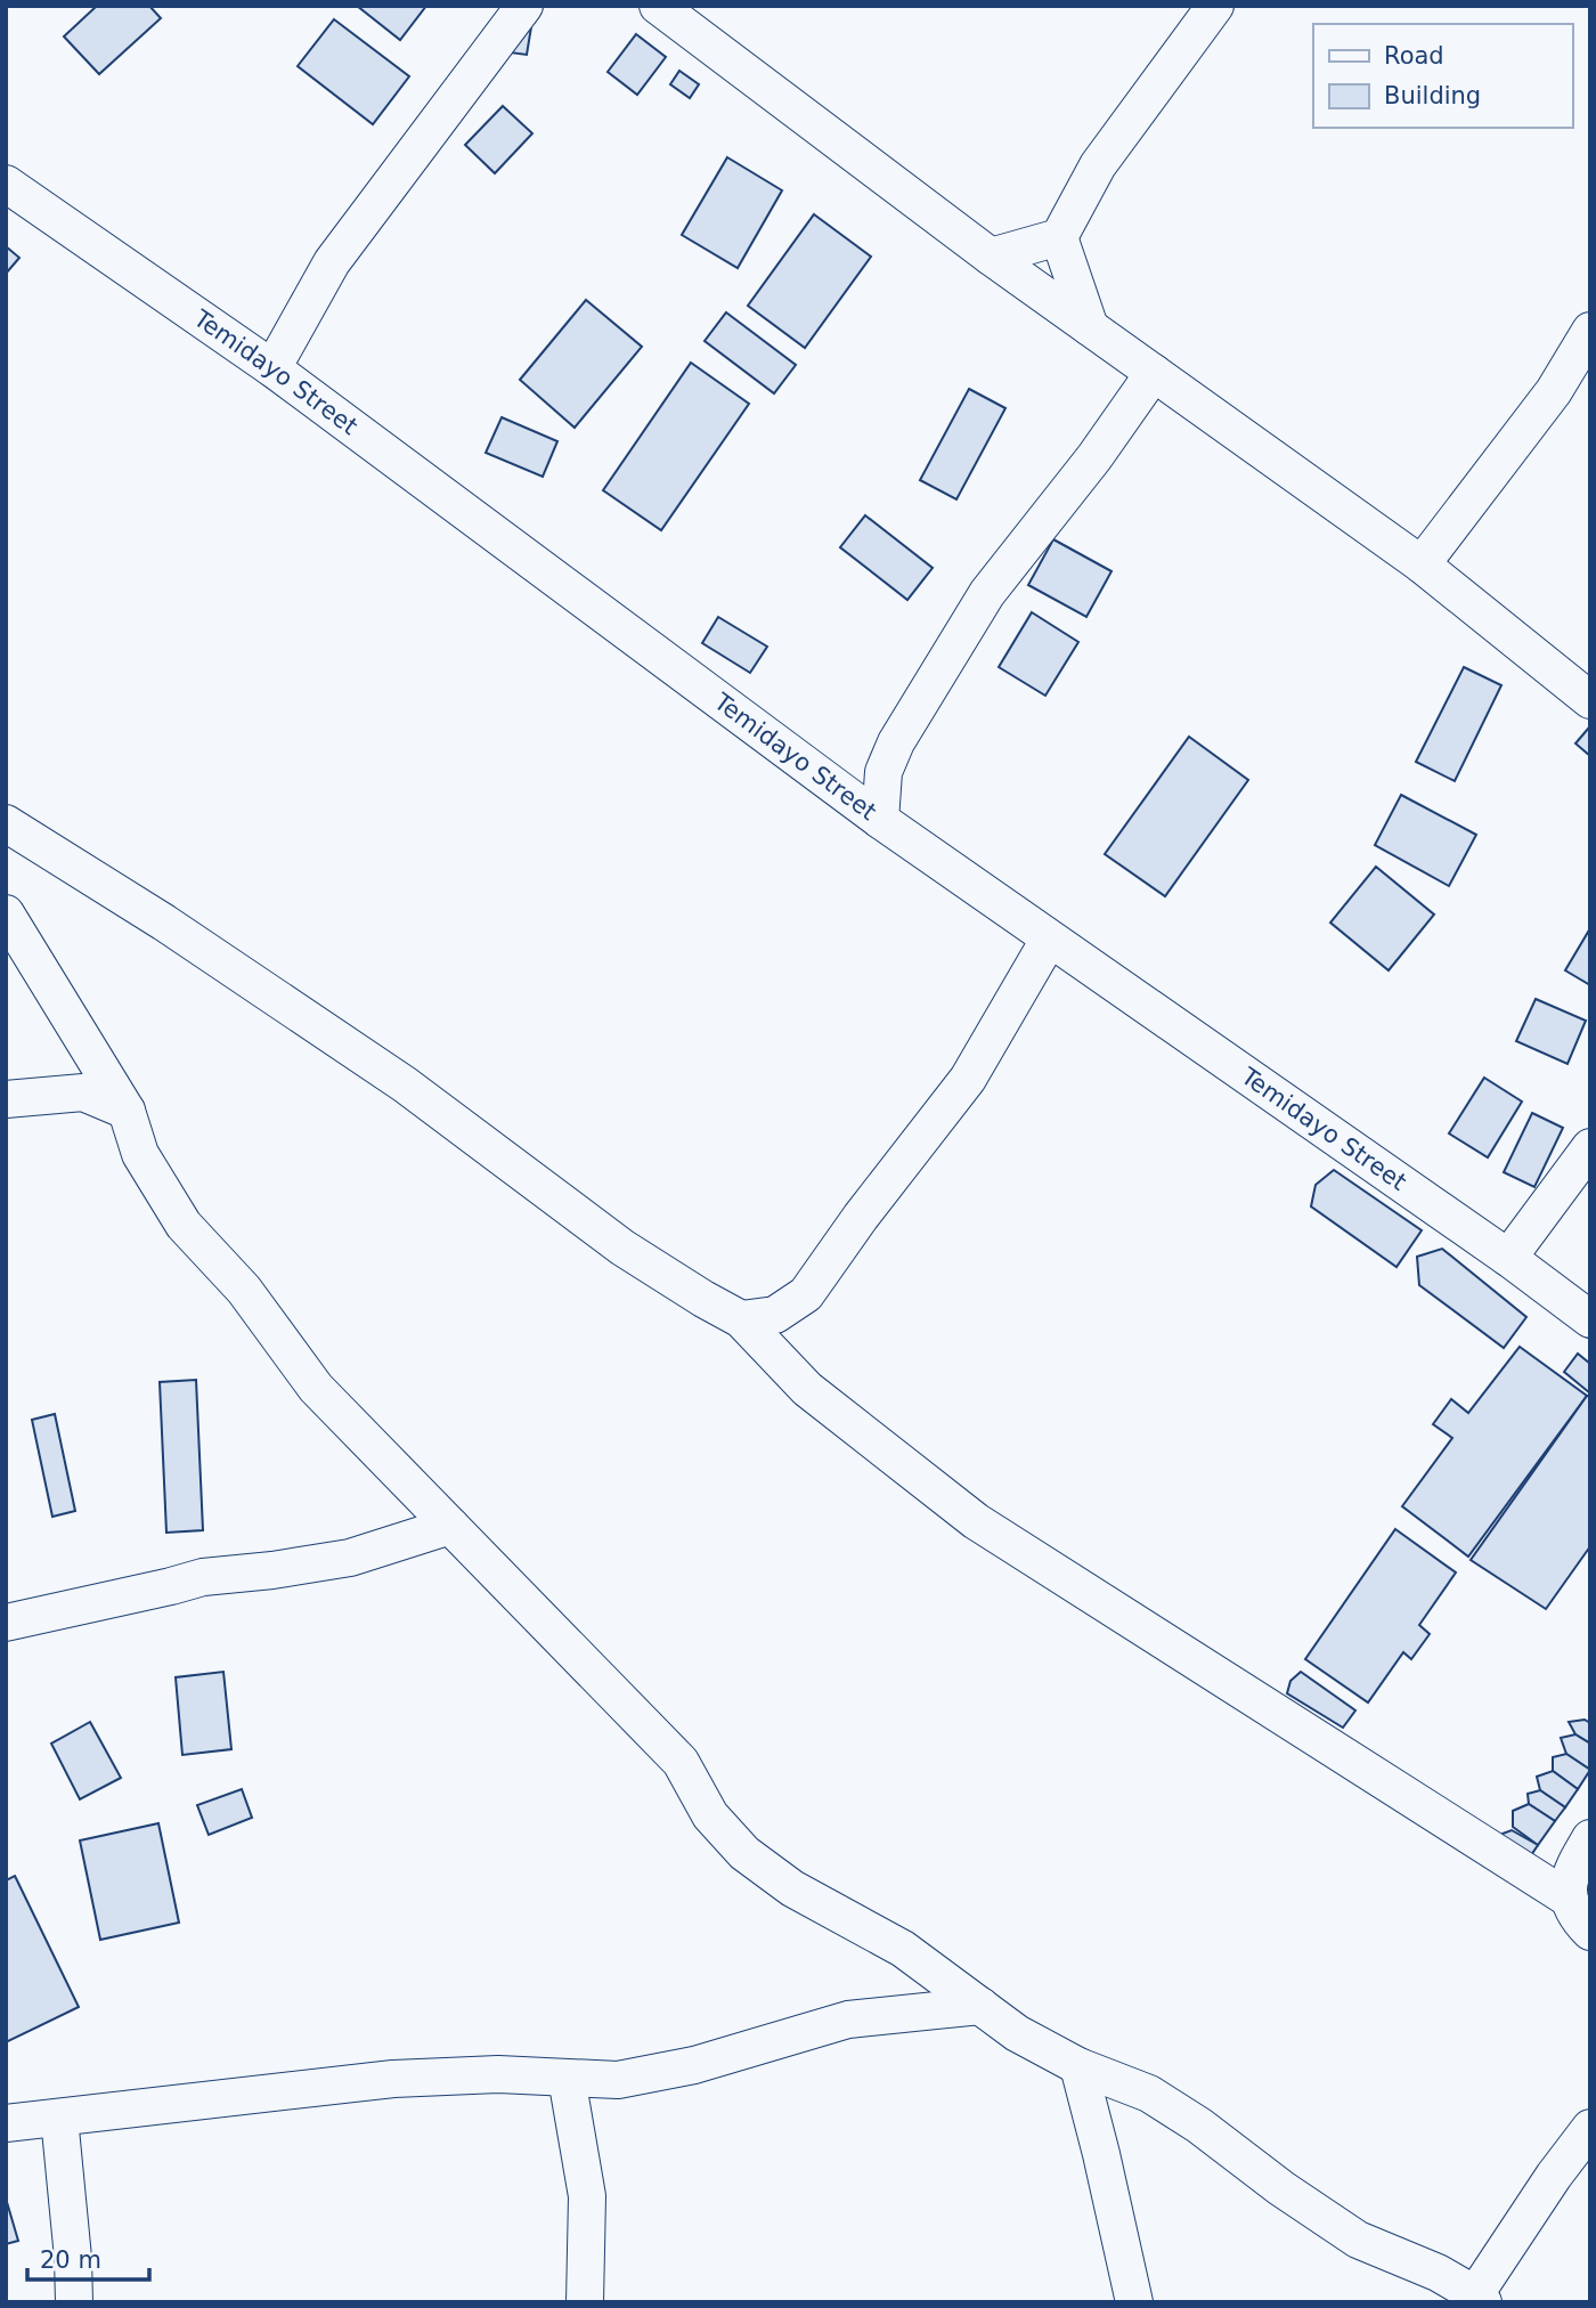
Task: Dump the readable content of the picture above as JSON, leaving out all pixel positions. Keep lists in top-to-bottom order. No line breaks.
{"streets":{"street":["Temidayo Street"]},"legend":["Road","Building"],"scale_bar":"20 m"}
